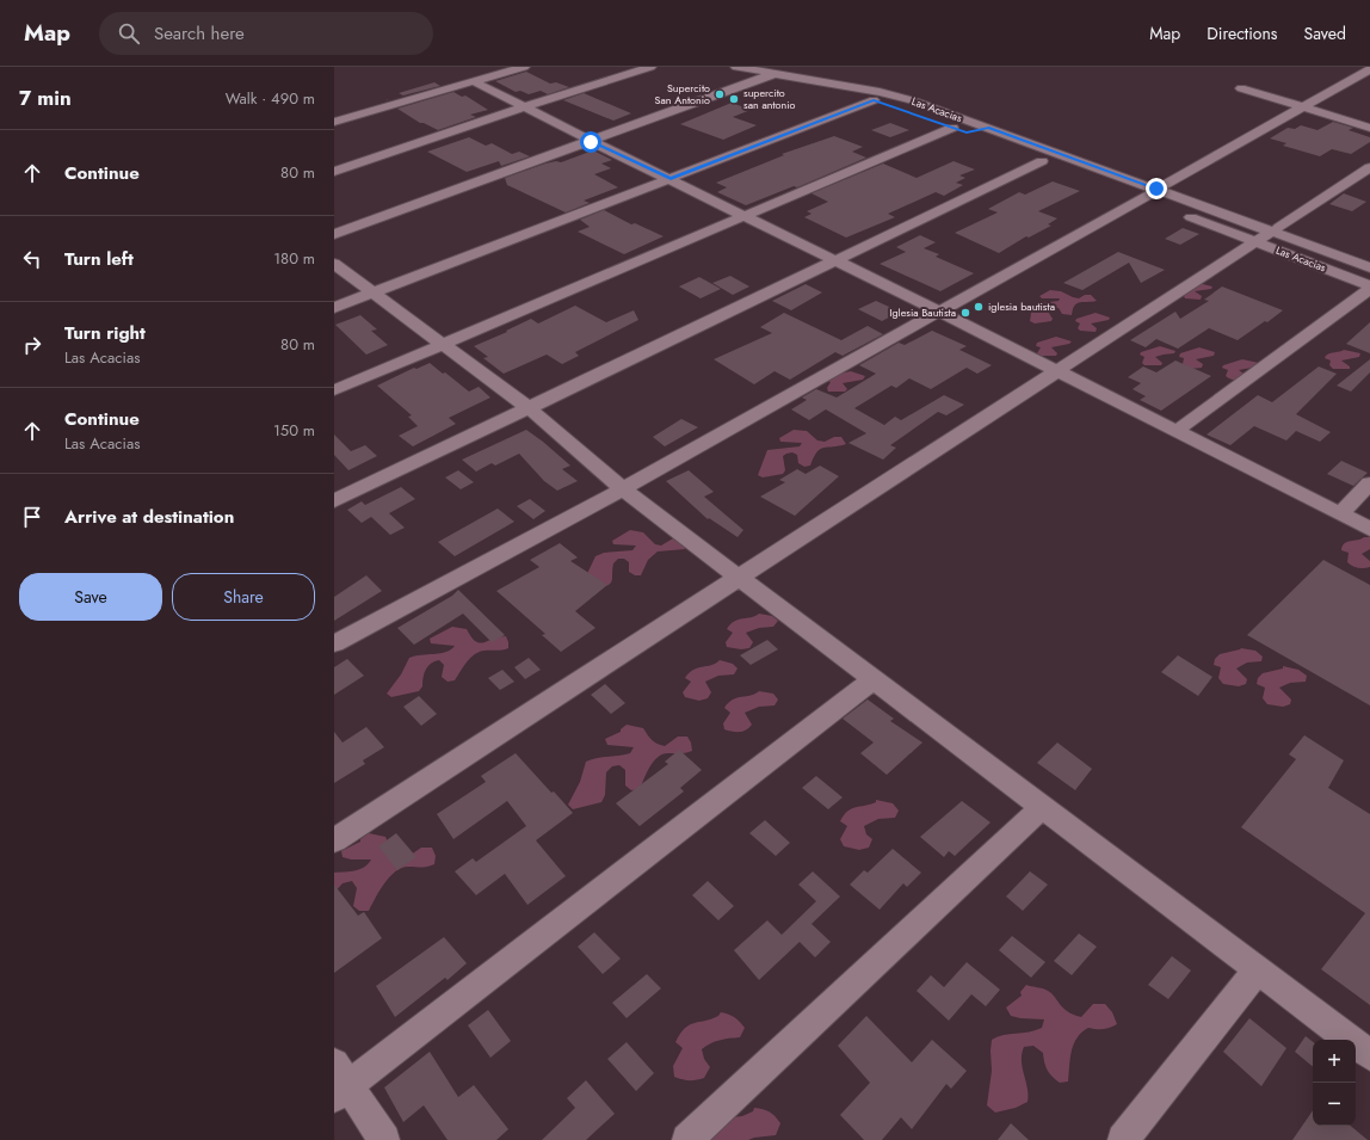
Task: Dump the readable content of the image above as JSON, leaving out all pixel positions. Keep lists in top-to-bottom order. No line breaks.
{"streets":{"street":["Las Acacias"]},"places":["Supercito San Antonio","supercito san antonio","iglesia bautista","Iglesia Bautista"],"page":{"header":"Map","search":"Search here","nav":["Map","Directions","Saved"],"heading":["7 min","Walk · 490 m"],"list":[["Continue","80 m"],["Turn left","180 m"],["Turn right","Las Acacias","80 m"],["Continue","Las Acacias","150 m"],"Arrive at destination"],"buttons":["Save","Share"],"map_buttons":["+","−"]}}
